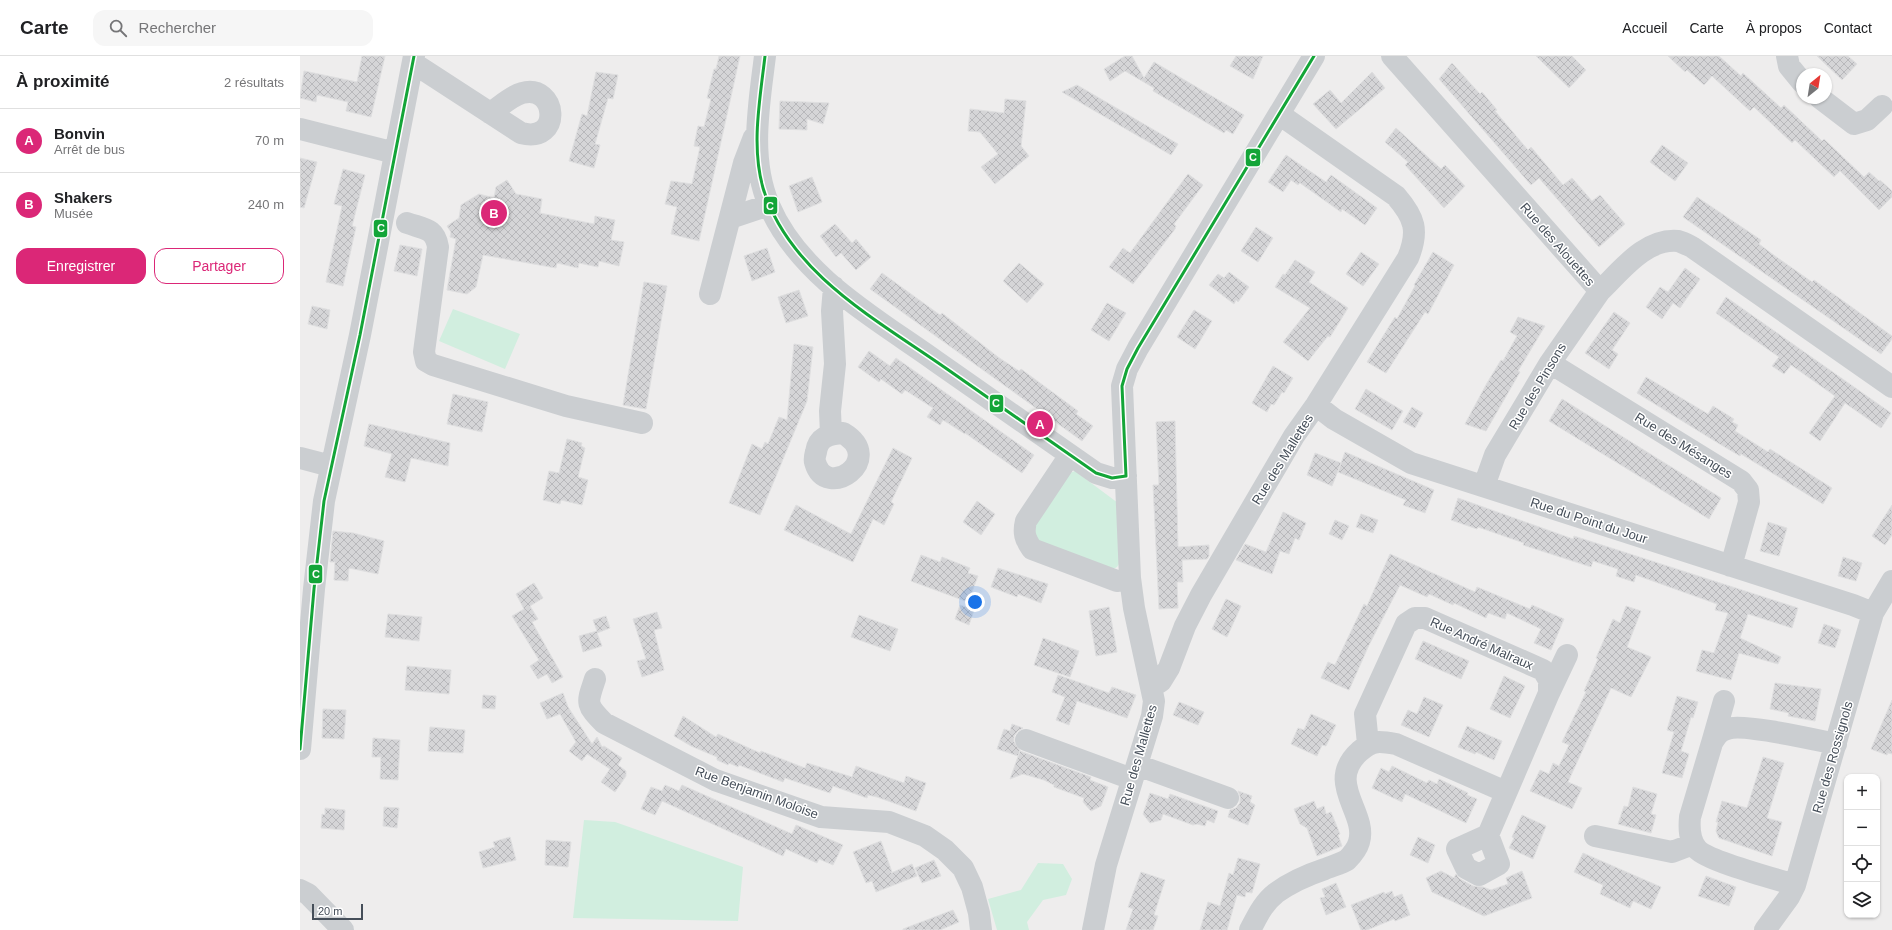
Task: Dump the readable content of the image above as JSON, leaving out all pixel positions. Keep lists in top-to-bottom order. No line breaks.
{"streets":{"street":["Rue des Alouettes","Rue des Pinsons","Rue des Mésanges","Rue des Mallettes","Rue du Point du Jour","Rue André Malraux","Rue des Rossignols","Rue Benjamin Moloise"]},"crossings":[["Rue des Alouettes","Rue des Pinsons"],["Rue des Pinsons","Rue des Mésanges"],["Rue des Pinsons","Rue du Point du Jour"],["Rue des Mésanges","Rue du Point du Jour"],["Rue des Mallettes","Rue du Point du Jour"],["Rue du Point du Jour","Rue des Rossignols"]],"lines":["transit line C"],"scale_bar":"20 m","north":"top right","page":{"header":"Carte","search":"Rechercher","nav":["Accueil","Carte","À propos","Contact"],"heading":["À proximité","2 résultats"],"list":[{"mark":"A","name":"Bonvin","note":"Arrêt de bus","value":"70 m"},{"mark":"B","name":"Shakers","note":"Musée","value":"240 m"}],"pins":["B","A"],"buttons":["Enregistrer","Partager"],"map_buttons":["+","−"],"scale":"20 m"}}
